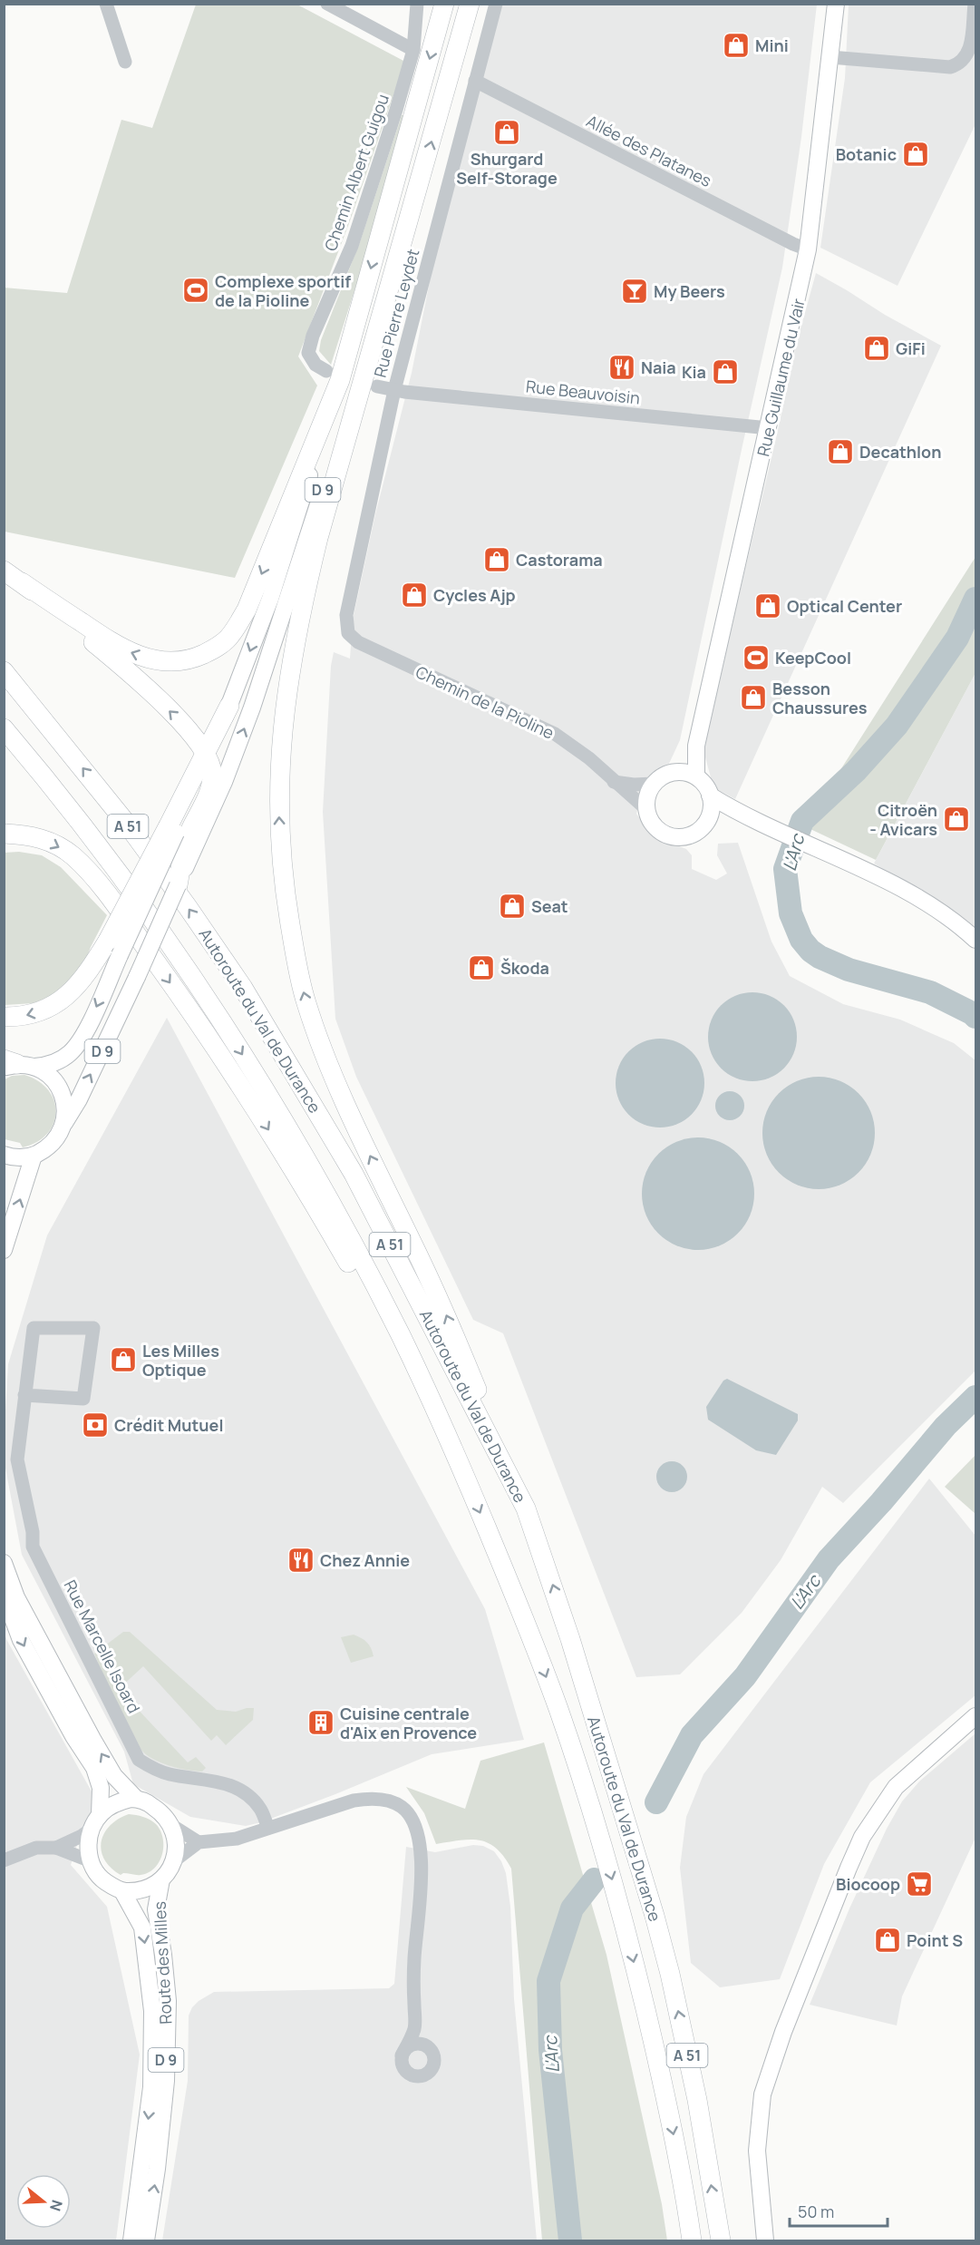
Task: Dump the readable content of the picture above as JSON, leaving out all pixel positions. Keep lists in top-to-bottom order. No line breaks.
{"streets":{"highway":["D 9","A 51","Autoroute du Val de Durance"],"main road":["Rue Guillaume du Vair","Route des Milles"],"street":["Allée des Platanes","Chemin Albert Guigou","Rue Pierre Leydet","Rue Beauvoisin","Chemin de la Pioline","Rue Marcelle Isoard"]},"crossings":[["Allée des Platanes","Rue Pierre Leydet"],["Allée des Platanes","Rue Guillaume du Vair"],["Chemin Albert Guigou","D 9"],["Rue Pierre Leydet","Rue Beauvoisin"],["Rue Pierre Leydet","Chemin de la Pioline"],["Rue Guillaume du Vair","Rue Beauvoisin"],["Rue Guillaume du Vair","Chemin de la Pioline"]],"water":["L'Arc"],"places":{"shop":["Mini","Shurgard Self-Storage","Botanic","GiFi","Kia","Decathlon","Castorama","Cycles Ajp","Optical Center","Besson Chaussures","Citroën - Avicars","Seat","Škoda","Les Milles Optique","Point S"],"sports":["Complexe sportif de la Pioline","KeepCool"],"bar":["My Beers"],"restaurant":["Naia","Chez Annie"],"bank":["Crédit Mutuel"],"building":["Cuisine centrale d'Aix en Provence"],"supermarket":["Biocoop"]},"scale_bar":"50 m","north":"right"}
